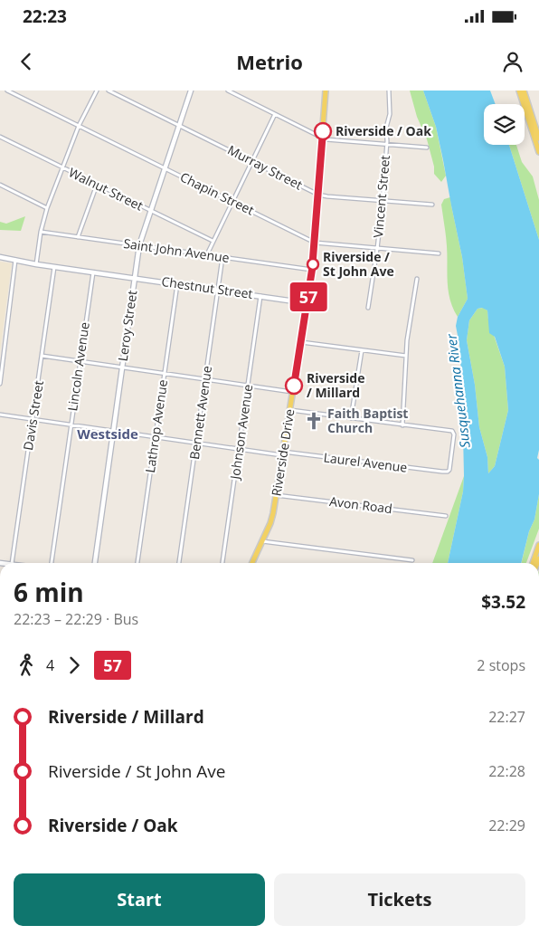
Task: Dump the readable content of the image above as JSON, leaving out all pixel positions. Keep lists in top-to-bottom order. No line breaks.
{"streets":{"main road":["Riverside Drive"],"street":["Murray Street","Walnut Street","Chapin Street","Vincent Street","Saint John Avenue","Chestnut Street","Leroy Street","Lincoln Avenue","Bennett Avenue","Davis Street","Lathrop Avenue","Johnson Avenue","Laurel Avenue","Avon Road"]},"crossings":[["Murray Street","Vincent Street"],["Murray Street","Leroy Street"],["Murray Street","Riverside Drive"],["Walnut Street","Leroy Street"],["Chapin Street","Vincent Street"],["Chapin Street","Leroy Street"],["Chapin Street","Riverside Drive"],["Saint John Avenue","Leroy Street"],["Saint John Avenue","Bennett Avenue"],["Saint John Avenue","Riverside Drive"],["Chestnut Street","Leroy Street"],["Chestnut Street","Lincoln Avenue"],["Chestnut Street","Bennett Avenue"],["Chestnut Street","Davis Street"],["Chestnut Street","Lathrop Avenue"],["Chestnut Street","Johnson Avenue"],["Chestnut Street","Riverside Drive"],["Leroy Street","Laurel Avenue"],["Lincoln Avenue","Laurel Avenue"],["Bennett Avenue","Laurel Avenue"],["Davis Street","Laurel Avenue"],["Lathrop Avenue","Laurel Avenue"],["Johnson Avenue","Laurel Avenue"],["Riverside Drive","Laurel Avenue"],["Riverside Drive","Avon Road"]],"districts":["Westside"],"water":["Susquehanna River"],"places":{"other":["Riverside / Oak","Riverside / St John Ave","Riverside / Millard"],"church":["Faith Baptist Church"]},"lines":["bus line 57"],"page":{"status":"22:23","header":"Metrio","on_map":"57","heading":["6 min","22:23 – 22:29 · Bus","$3.52"],"legs":["4","57","2 stops"],"list":[{"name":"Riverside / Millard","value":"22:27"},{"name":"Riverside / St John Ave","value":"22:28"},{"name":"Riverside / Oak","value":"22:29"}],"buttons":["Start","Tickets"]}}
